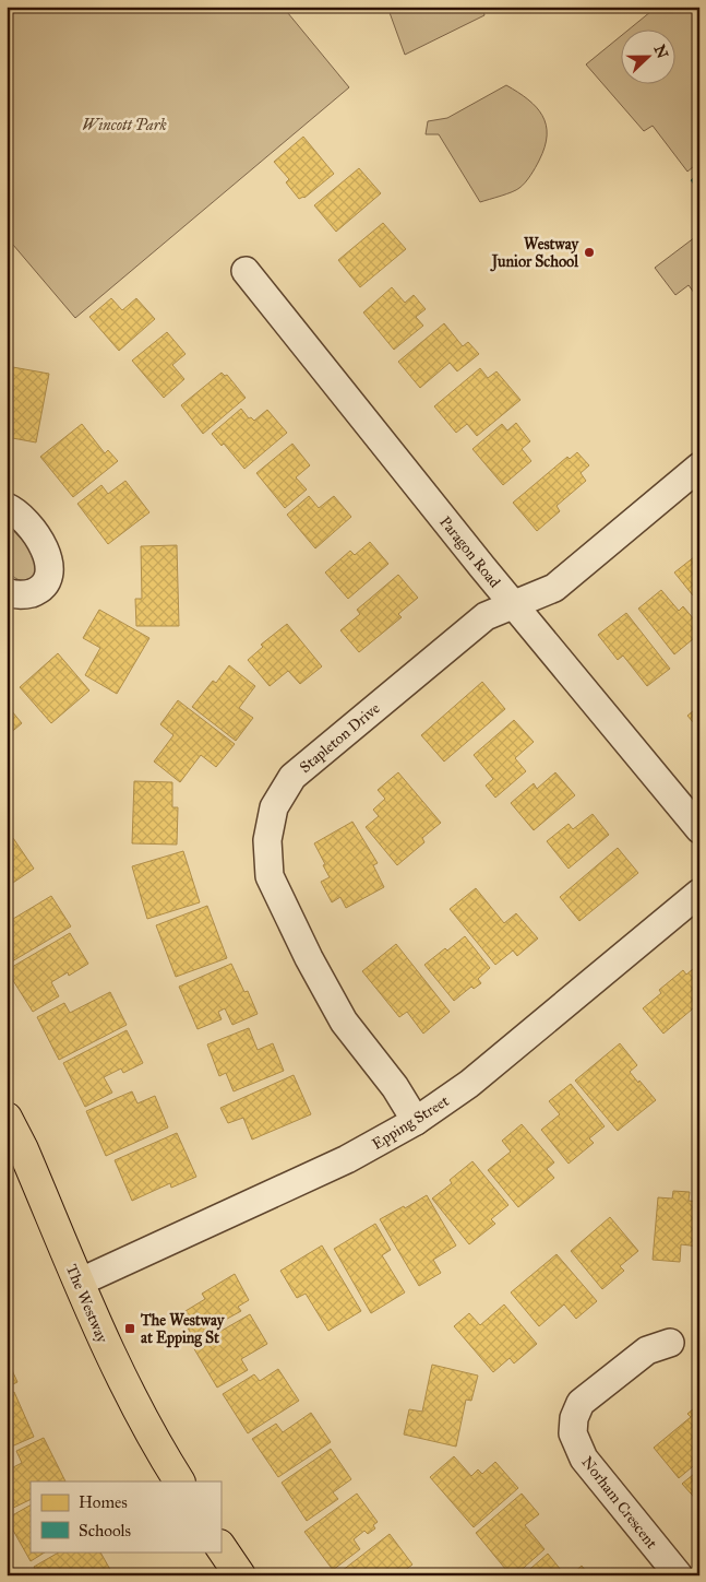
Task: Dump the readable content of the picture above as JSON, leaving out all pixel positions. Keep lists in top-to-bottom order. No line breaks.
{"streets":{"main road":["The Westway"],"street":["Paragon Road","Stapleton Drive","Epping Street","Norham Crescent"]},"crossings":[["Paragon Road","Stapleton Drive"],["Stapleton Drive","Epping Street"],["Epping Street","The Westway"]],"parks":["Wincott Park"],"places":{"other":["Westway Junior School"],"transit":["The Westway at Epping St"]},"legend":["Homes","Schools"],"north":"right"}
